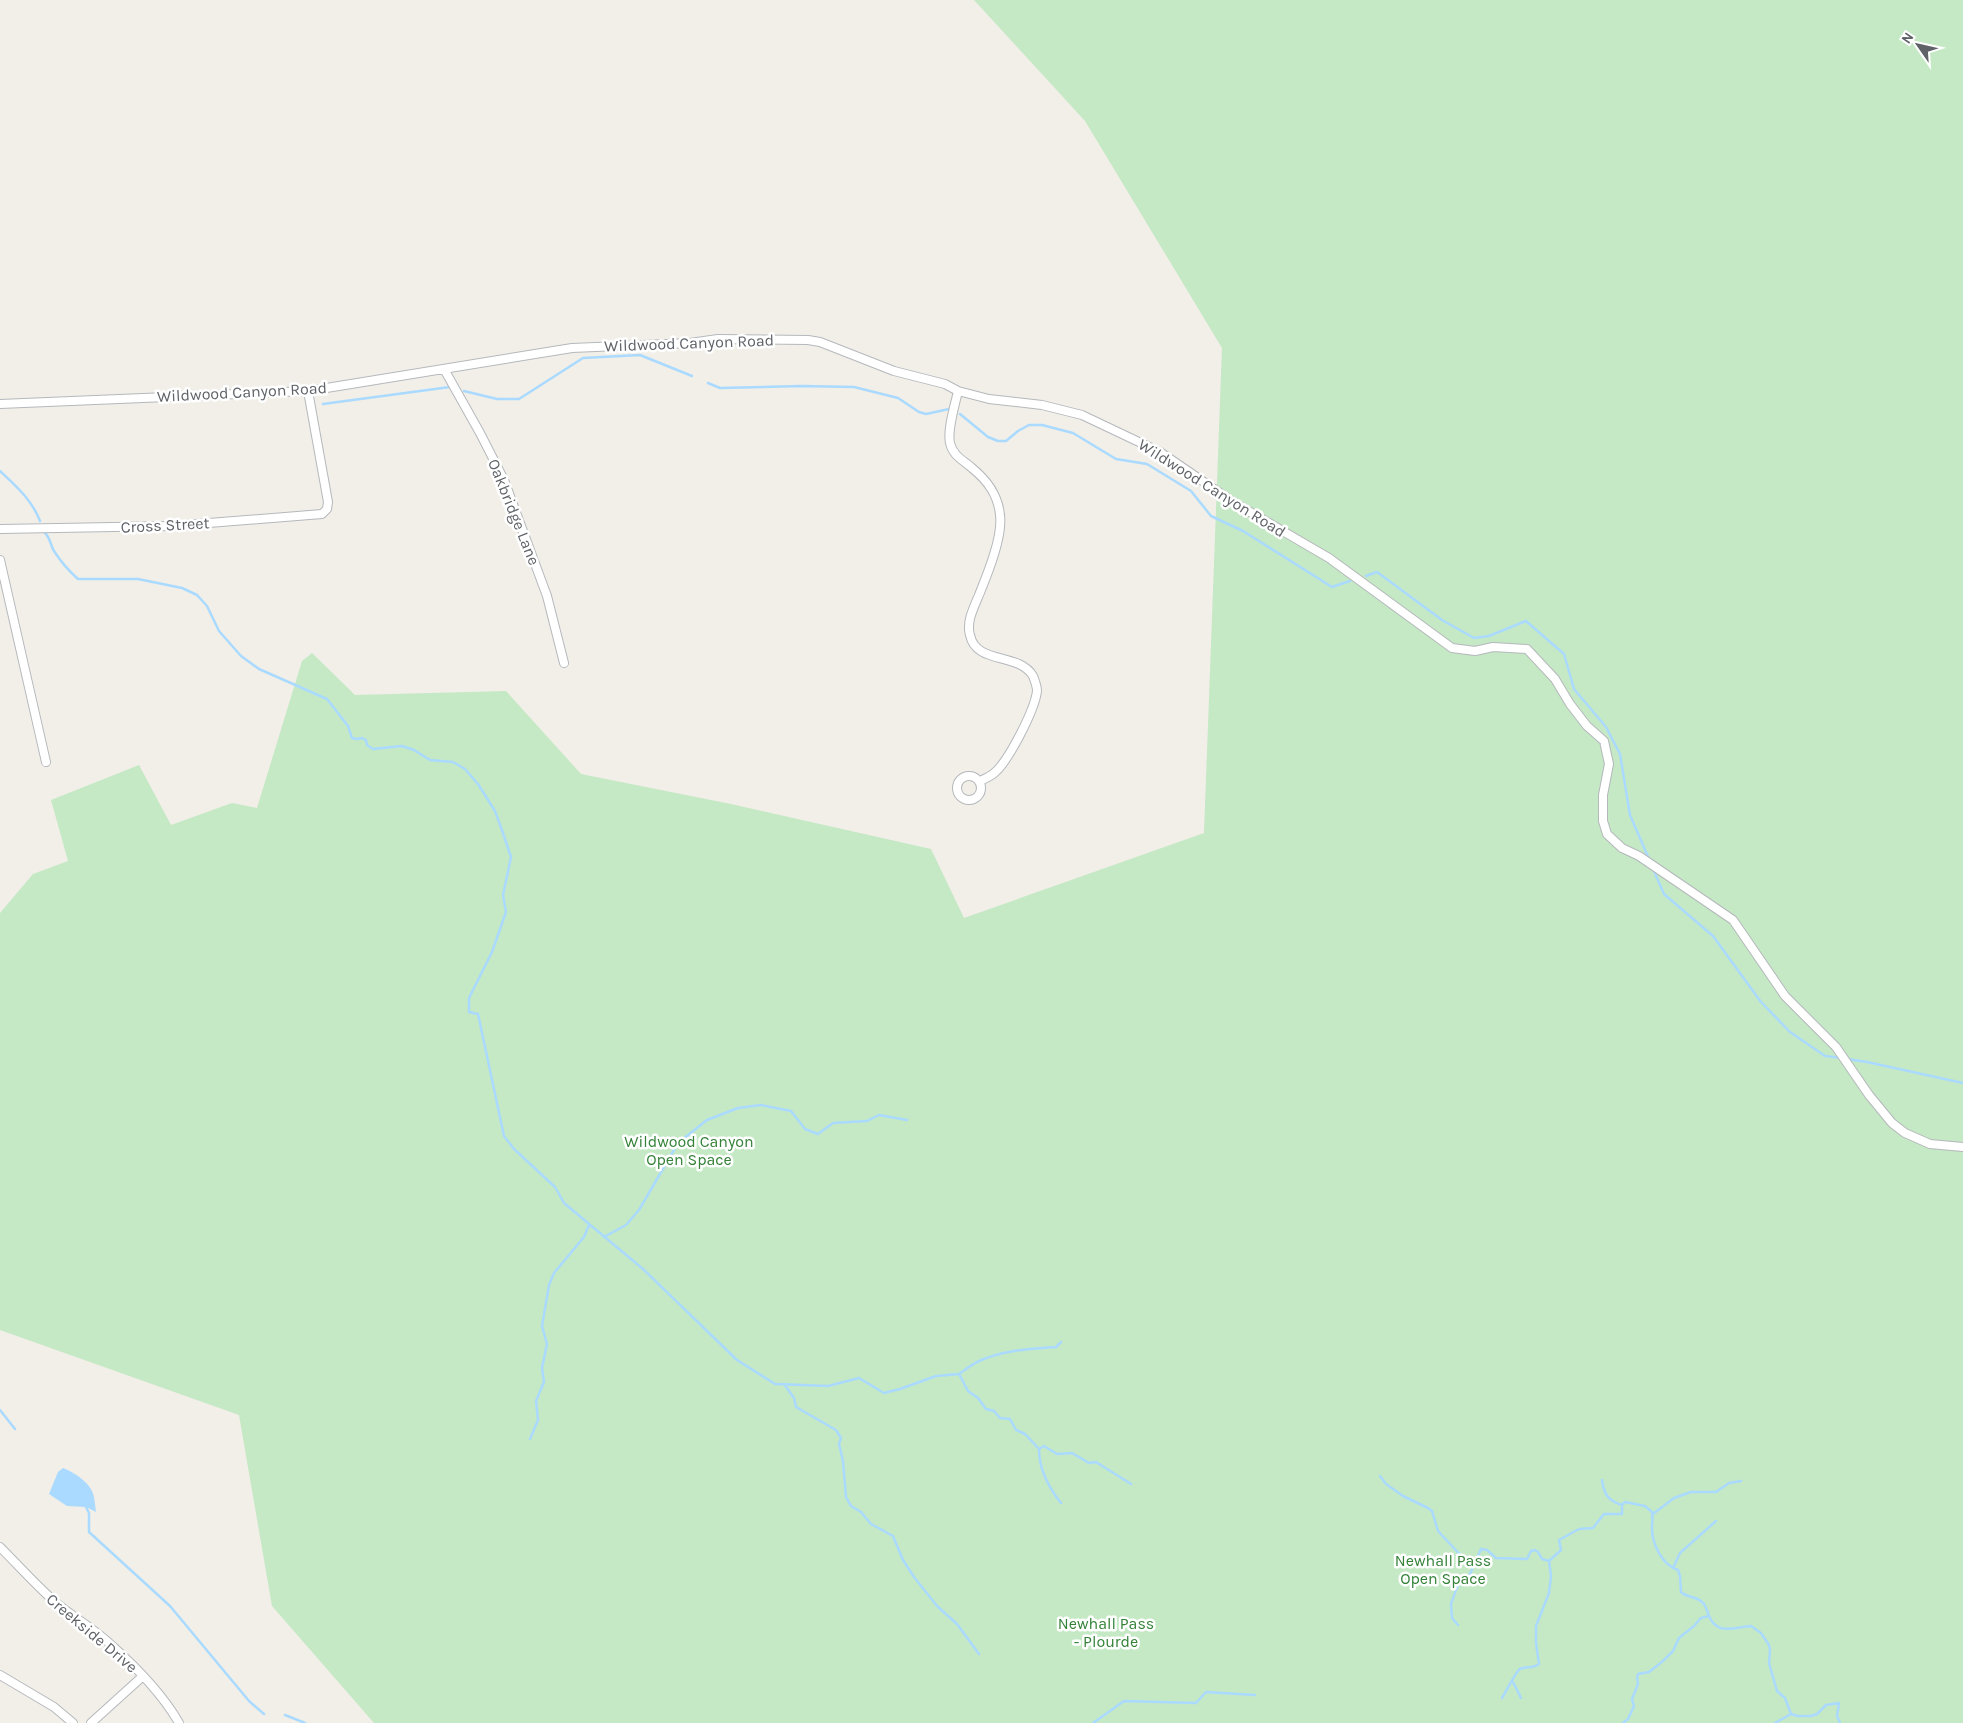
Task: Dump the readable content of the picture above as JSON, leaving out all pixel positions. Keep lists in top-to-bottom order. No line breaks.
{"streets":{"street":["Wildwood Canyon Road","Oakbridge Lane","Cross Street","Creekside Drive"]},"crossings":[["Wildwood Canyon Road","Oakbridge Lane"],["Wildwood Canyon Road","Cross Street"]],"parks":["Wildwood Canyon Open Space","Newhall Pass Open Space","Newhall Pass - Plourde"],"north":"top left"}
